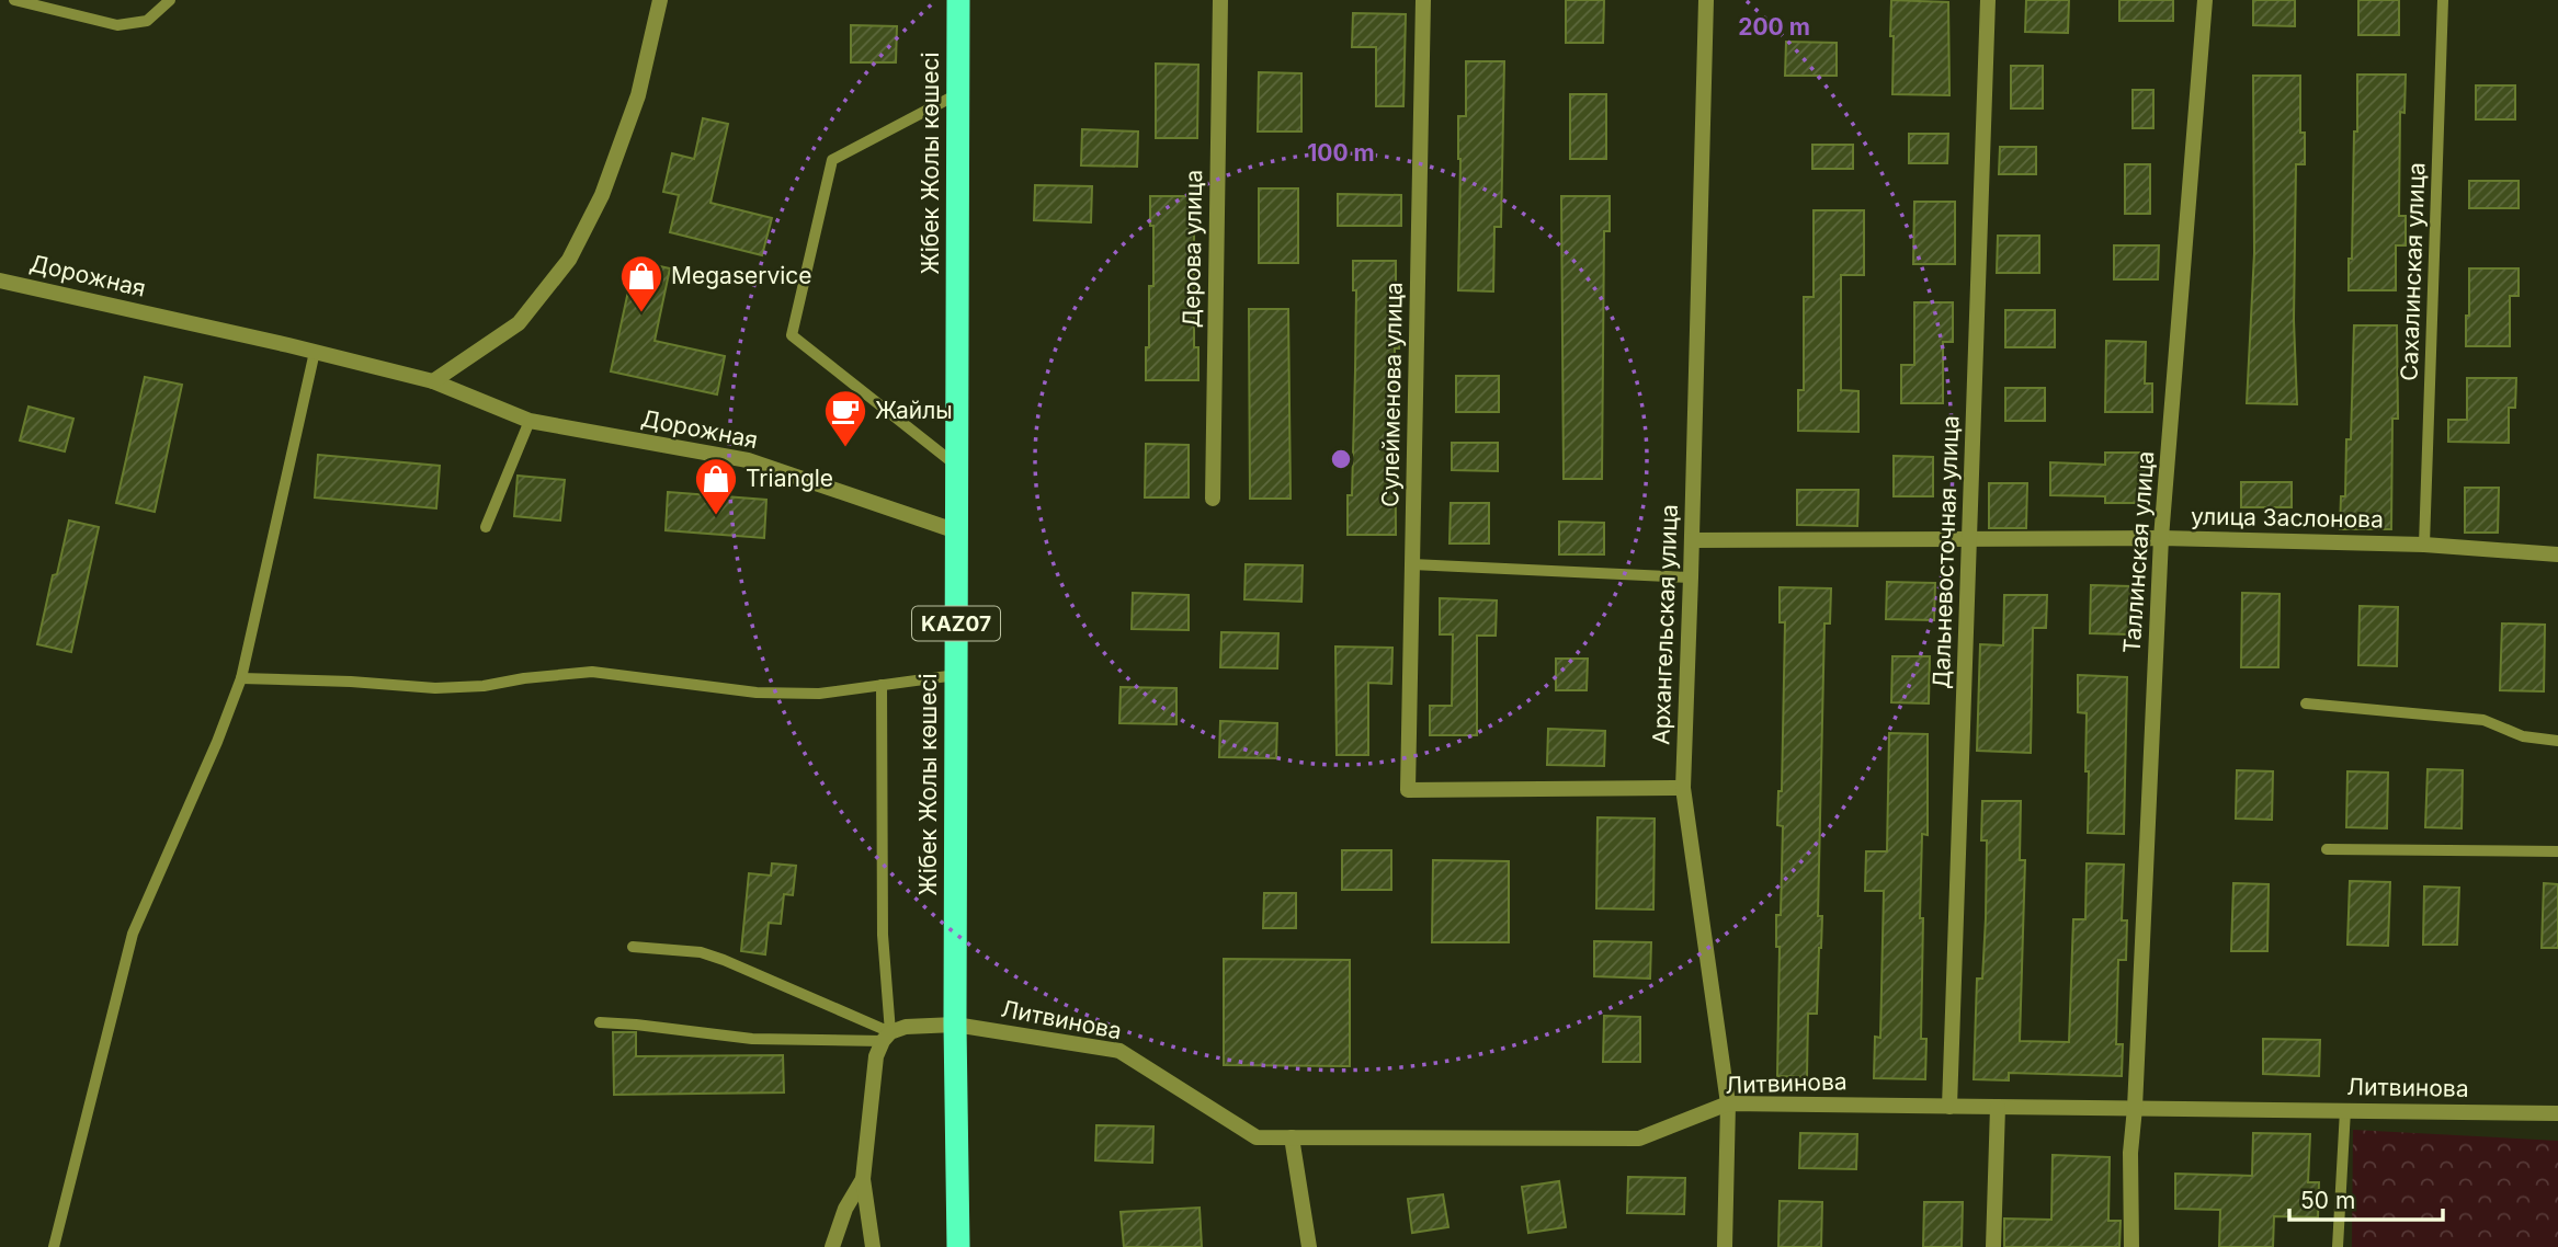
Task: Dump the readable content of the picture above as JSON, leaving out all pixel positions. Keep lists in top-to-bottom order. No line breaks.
{"streets":{"highway":["Жібек Жолы көшесі","KAZ07"],"street":["Дерова улица","Дорожная","Сулейменова улица","улица Заслонова","Дальневосточная улица","Таллинская улица","Архангельская улица","Литвинова"],"lane":["Сахалинская улица"]},"crossings":[["Жібек Жолы көшесі","Дорожная"],["Жібек Жолы көшесі","Литвинова"],["Сахалинская улица","улица Заслонова"],["Сулейменова улица","Архангельская улица"],["улица Заслонова","Дальневосточная улица"],["улица Заслонова","Таллинская улица"],["улица Заслонова","Архангельская улица"],["Дальневосточная улица","Литвинова"],["Таллинская улица","Литвинова"],["Архангельская улица","Литвинова"]],"places":{"shop":["Megaservice","Triangle"],"cafe":["Жайлы"]},"scale_bar":"50 m","rings":["200 m","100 m"]}
